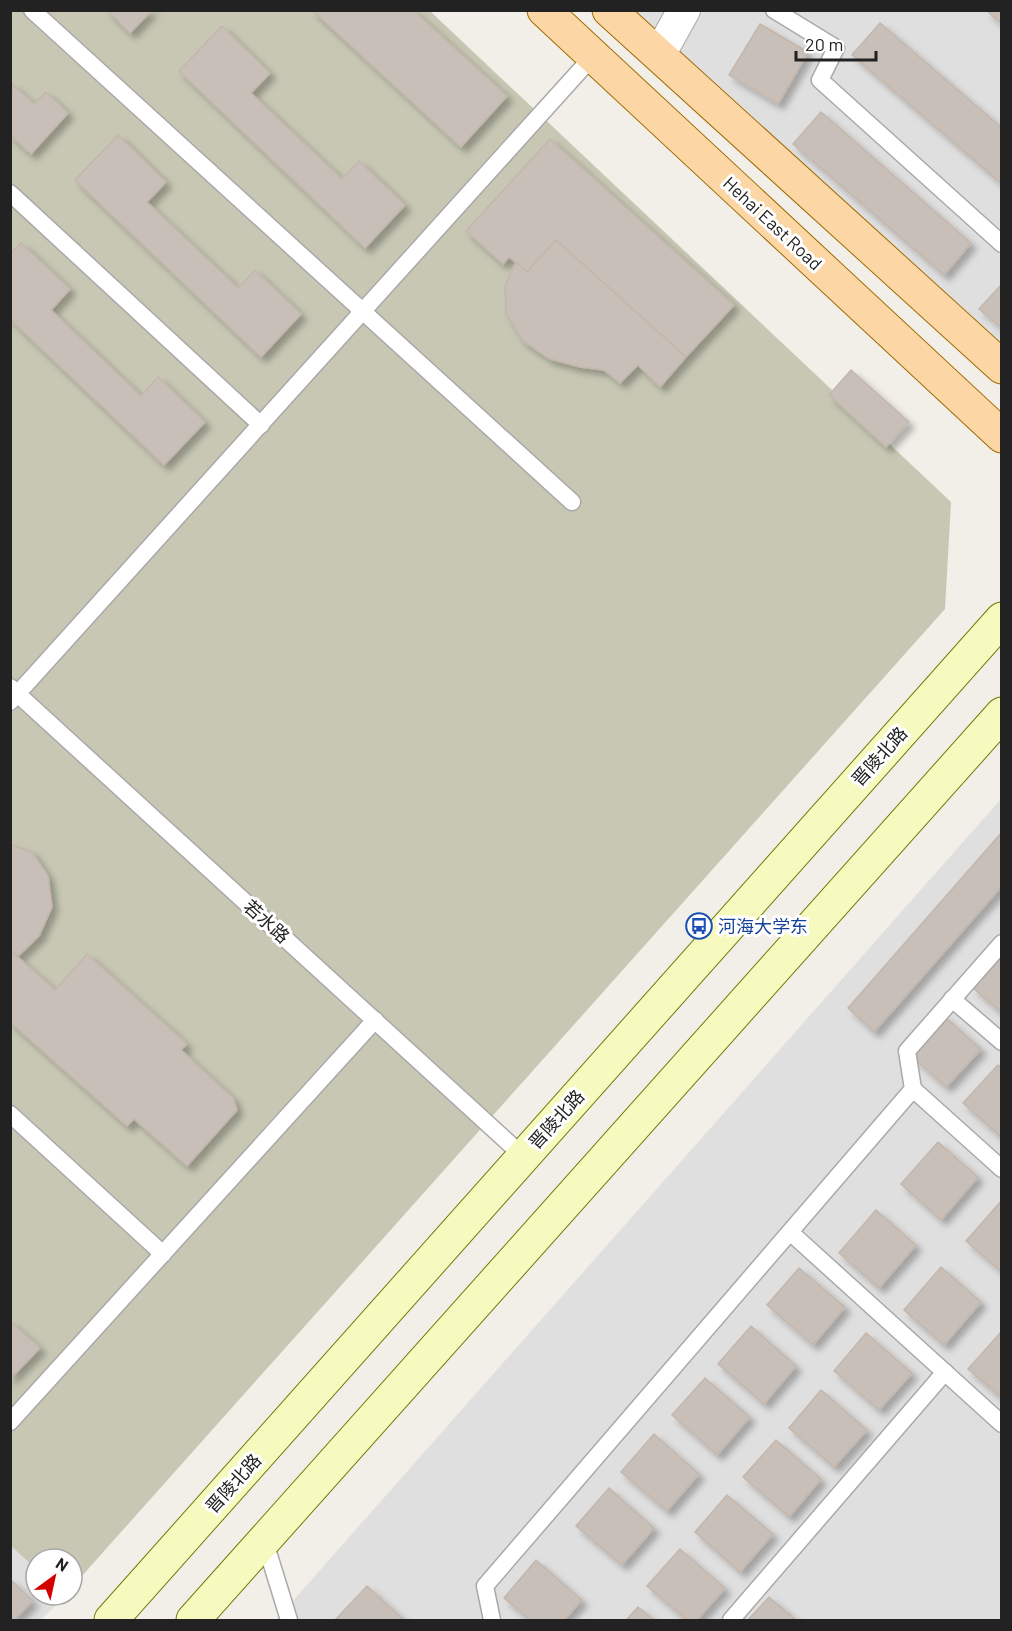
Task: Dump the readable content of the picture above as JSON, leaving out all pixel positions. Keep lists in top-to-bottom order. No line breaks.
{"streets":{"main road":["Hehai East Road","晋陵北路"],"lane":["若水路"]},"crossings":[["晋陵北路","若水路"]],"places":{"bus stop":["河海大学东"]},"scale_bar":"20 m","north":"top right"}
